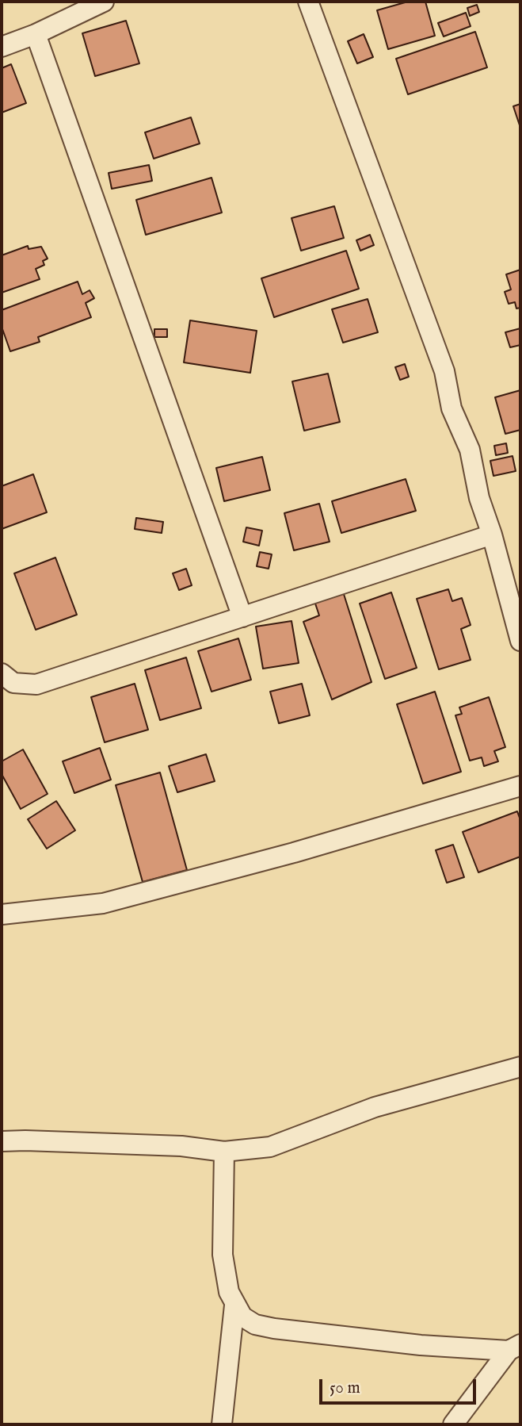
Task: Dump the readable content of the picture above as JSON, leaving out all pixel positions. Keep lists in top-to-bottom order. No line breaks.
{"scale_bar":"50 m"}
